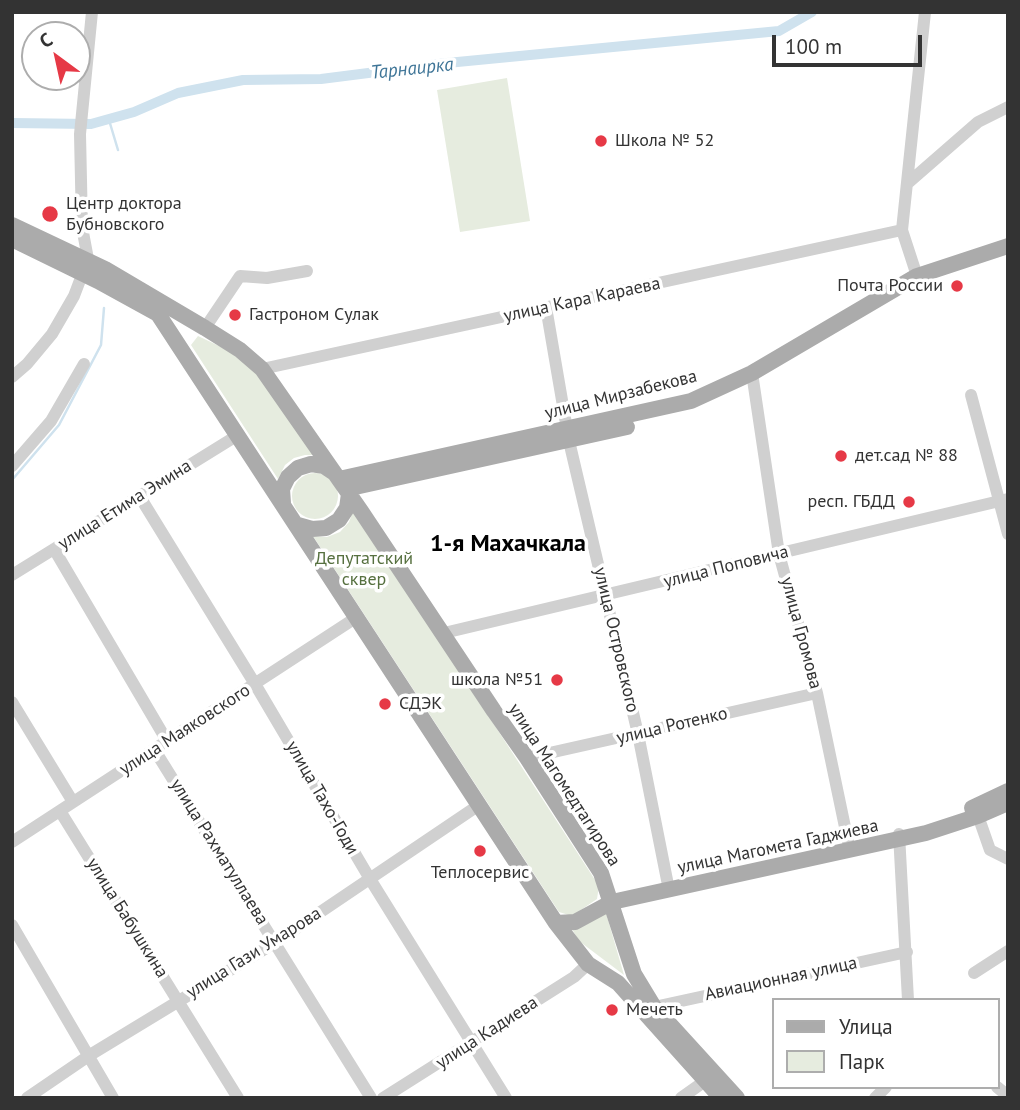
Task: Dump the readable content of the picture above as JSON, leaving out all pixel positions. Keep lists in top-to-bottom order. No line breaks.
{"streets":{"main road":["улица Мирзабекова","улица Магомедтагирова","улица Магомета Гаджиева"],"street":["улица Кара Караева","улица Етима Эмина","улица Поповича","улица Громова","улица Островского","улица Ротенко","улица Маяковского","улица Тахо-Годи","улица Рахматуллаева","улица Бабушкина","улица Гази Умарова","Авиационная улица","улица Кадиева"]},"crossings":[["улица Кара Караева","улица Островского"],["улица Кара Караева","улица Магомедтагирова"],["улица Мирзабекова","улица Громова"],["улица Мирзабекова","улица Островского"],["улица Мирзабекова","улица Магомедтагирова"],["улица Етима Эмина","улица Тахо-Годи"],["улица Поповича","улица Громова"],["улица Поповича","улица Островского"],["улица Поповича","улица Магомедтагирова"],["улица Громова","улица Ротенко"],["улица Громова","улица Магомета Гаджиева"],["улица Островского","улица Ротенко"],["улица Островского","улица Магомета Гаджиева"],["улица Ротенко","улица Магомедтагирова"],["улица Маяковского","улица Магомедтагирова"],["улица Маяковского","улица Тахо-Годи"],["улица Маяковского","улица Рахматуллаева"],["улица Маяковского","улица Бабушкина"],["улица Магомедтагирова","улица Магомета Гаджиева"],["улица Магомедтагирова","улица Гази Умарова"],["улица Магомедтагирова","Авиационная улица"],["улица Магомедтагирова","улица Кадиева"],["улица Тахо-Годи","улица Гази Умарова"],["улица Тахо-Годи","улица Кадиева"],["улица Рахматуллаева","улица Гази Умарова"],["улица Бабушкина","улица Гази Умарова"]],"districts":["1-я Махачкала"],"water":["Тарнаирка"],"parks":["Депутатский сквер"],"places":["Школа № 52","Центр доктора Бубновского","Почта России","Гастроном Сулак","дет.сад № 88","респ. ГБДД","школа №51","СДЭК","Теплосервис","Мечеть"],"legend":["Улица","Парк"],"scale_bar":"100 m","north":"top left"}
